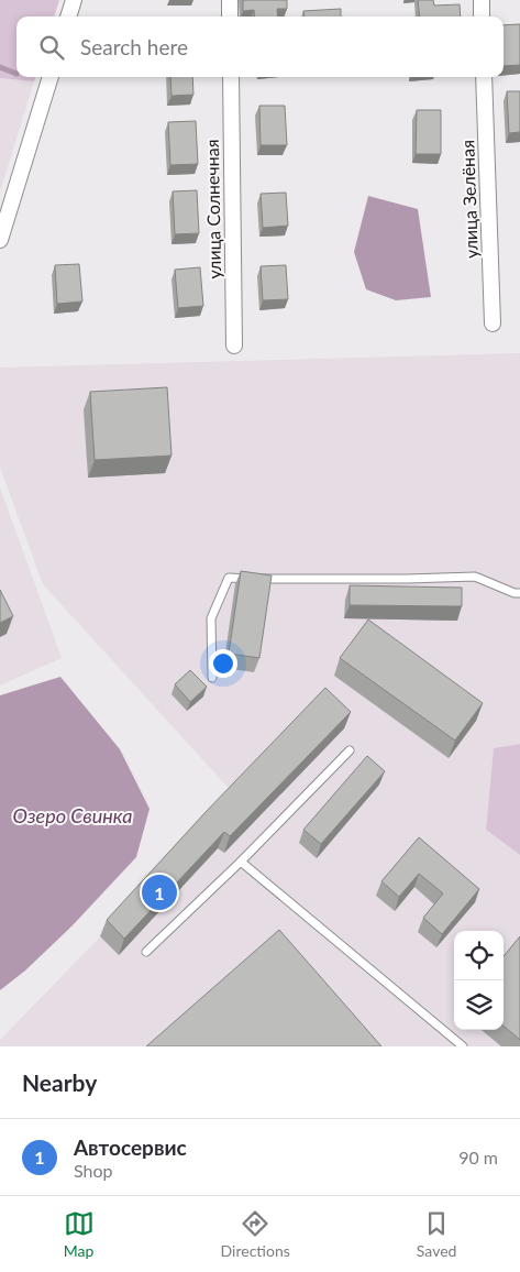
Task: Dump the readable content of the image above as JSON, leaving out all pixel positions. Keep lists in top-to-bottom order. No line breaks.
{"streets":{"street":["улица Зелёная","улица Солнечная"]},"water":["Озеро Свинка"],"page":{"search":"Search here","pins":"1","heading":"Nearby","list":[{"mark":"1","name":"Автосервис","note":"Shop","value":"90 m"}],"nav":["Map","Directions","Saved"]}}
